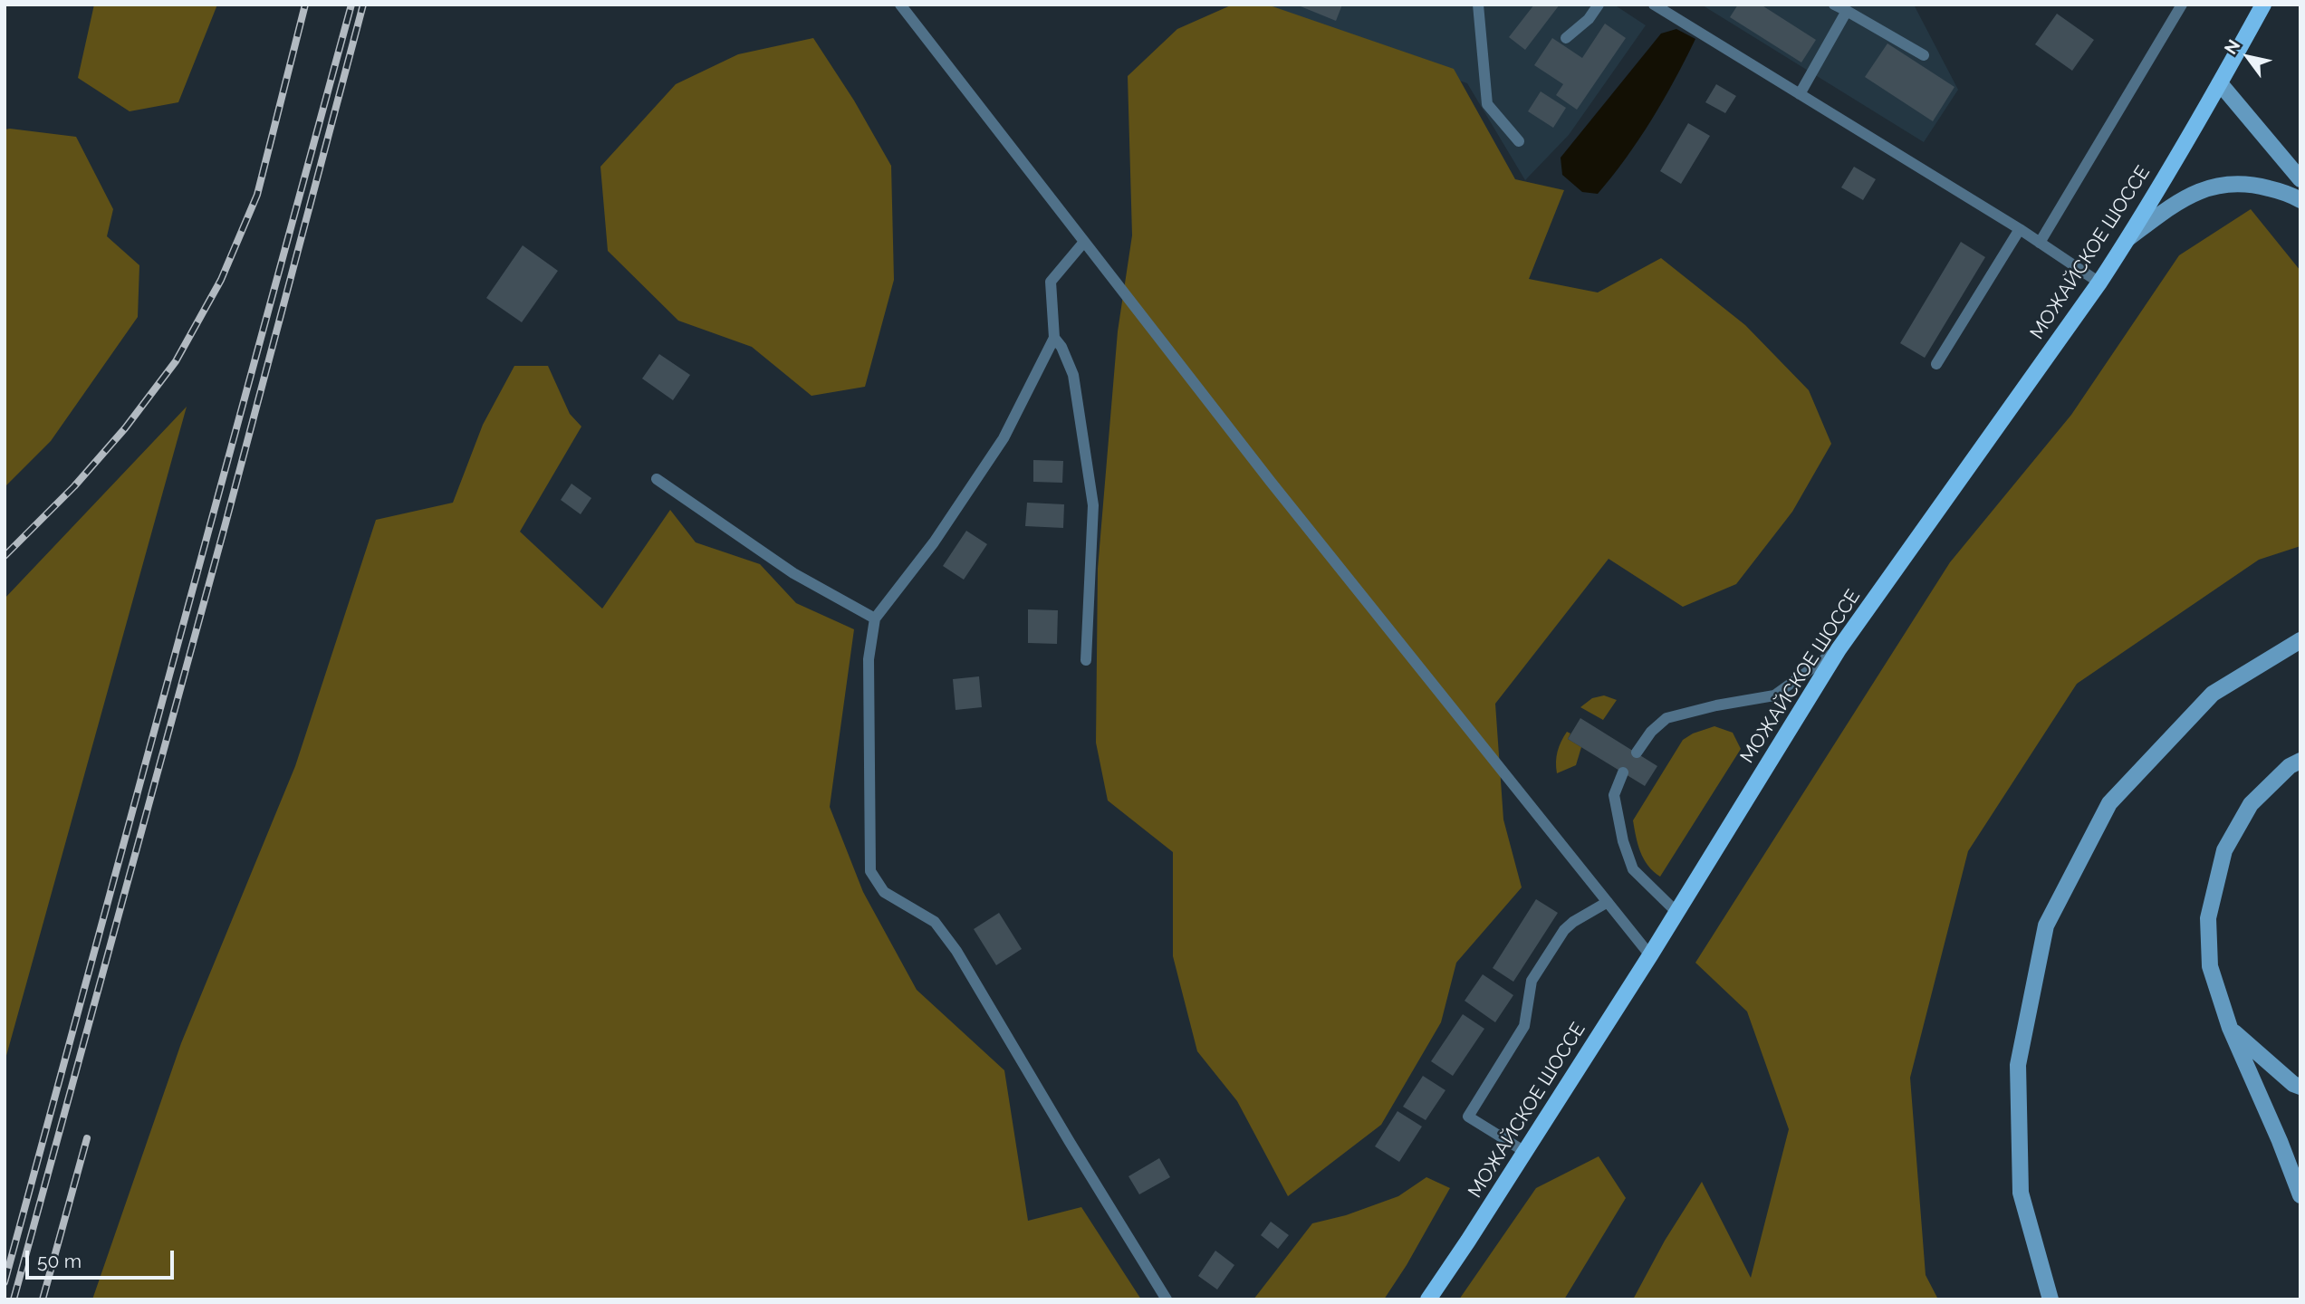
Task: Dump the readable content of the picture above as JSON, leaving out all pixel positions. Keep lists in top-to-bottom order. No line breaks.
{"streets":{"main road":["МОЖАЙСКОЕ ШОССЕ"]},"scale_bar":"50 m","north":"top left"}
